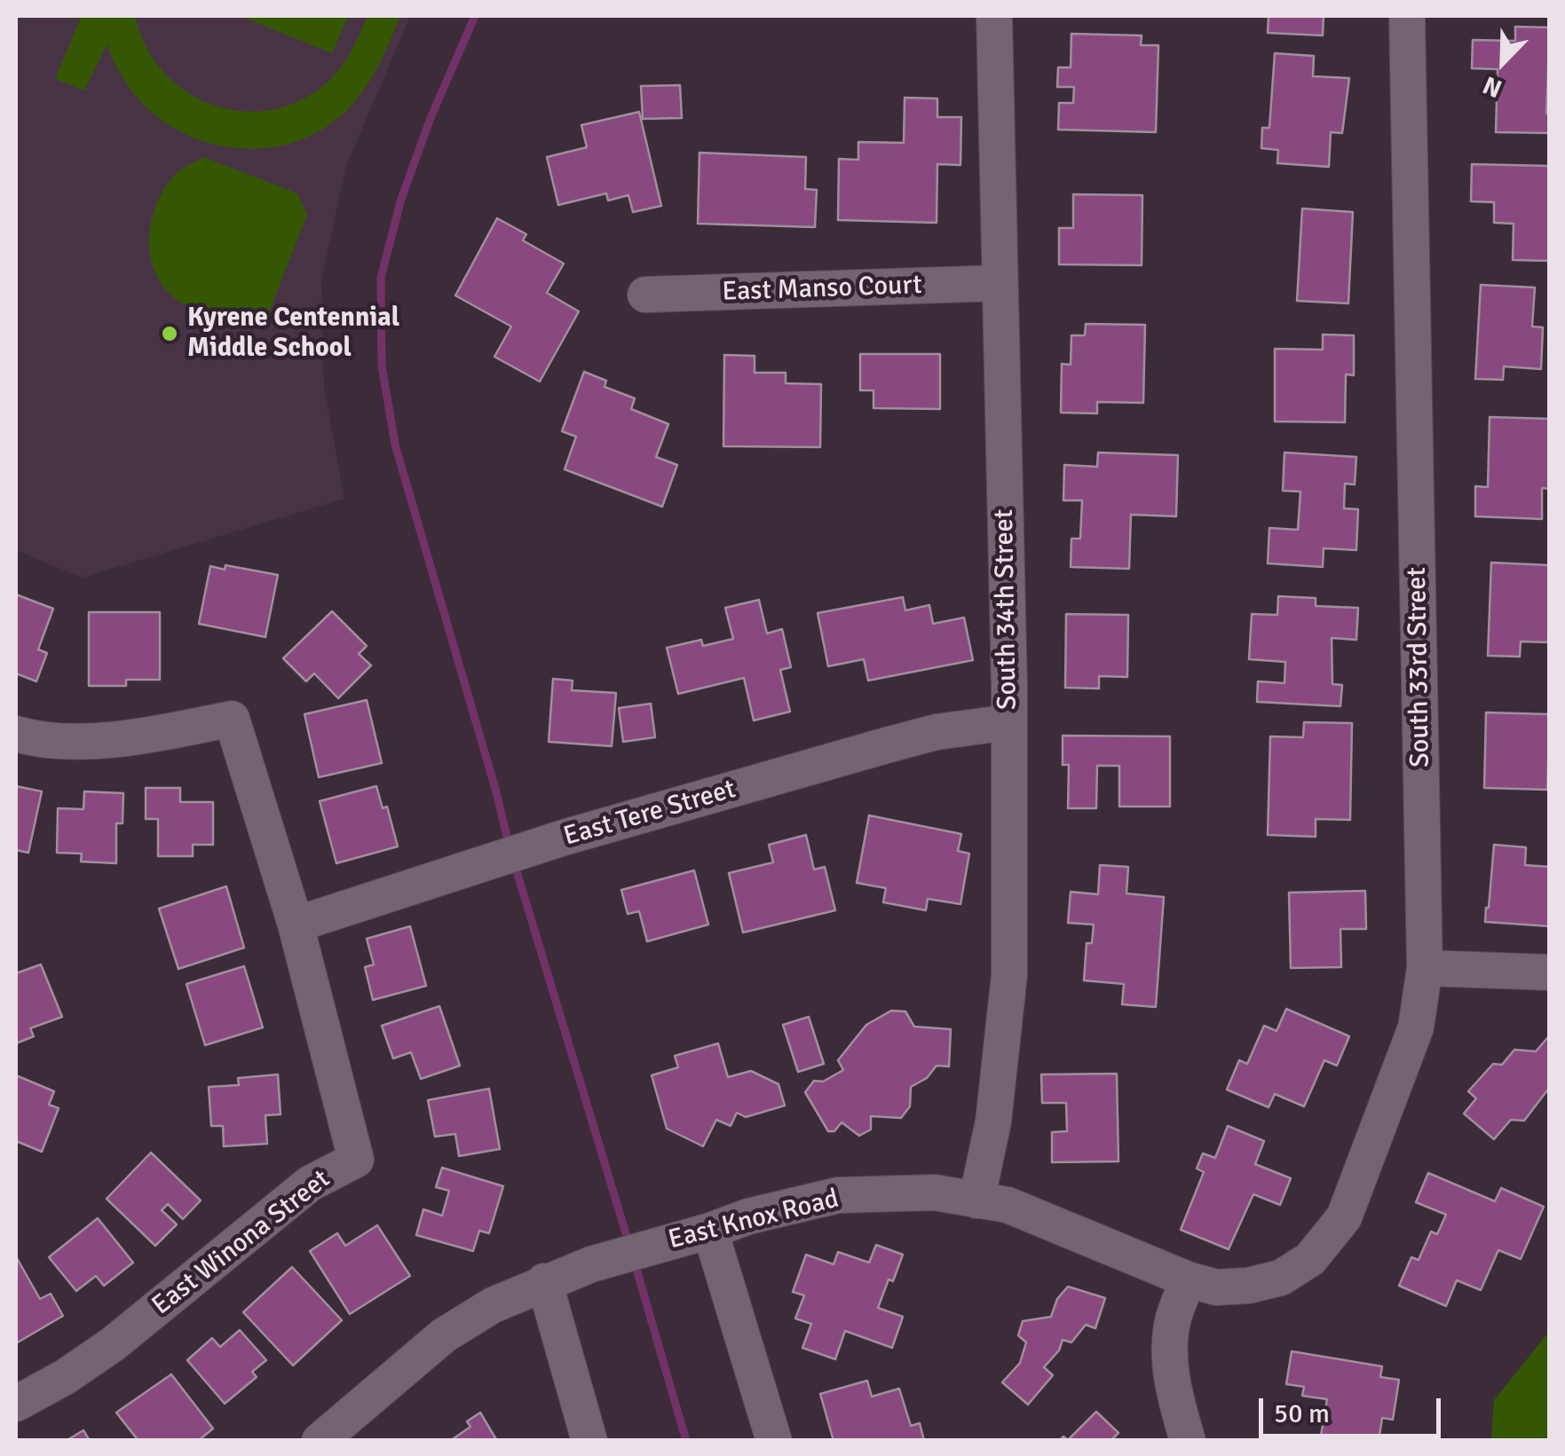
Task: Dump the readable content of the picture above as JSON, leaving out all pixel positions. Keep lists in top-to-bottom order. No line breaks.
{"streets":{"street":["East Manso Court","South 34th Street","South 33rd Street","East Tere Street","East Knox Road","East Winona Street"]},"crossings":[["East Manso Court","South 34th Street"],["South 34th Street","East Tere Street"],["South 34th Street","East Knox Road"],["South 33rd Street","East Knox Road"],["East Tere Street","East Winona Street"]],"places":["Kyrene Centennial Middle School"],"scale_bar":"50 m","north":"bottom left"}
